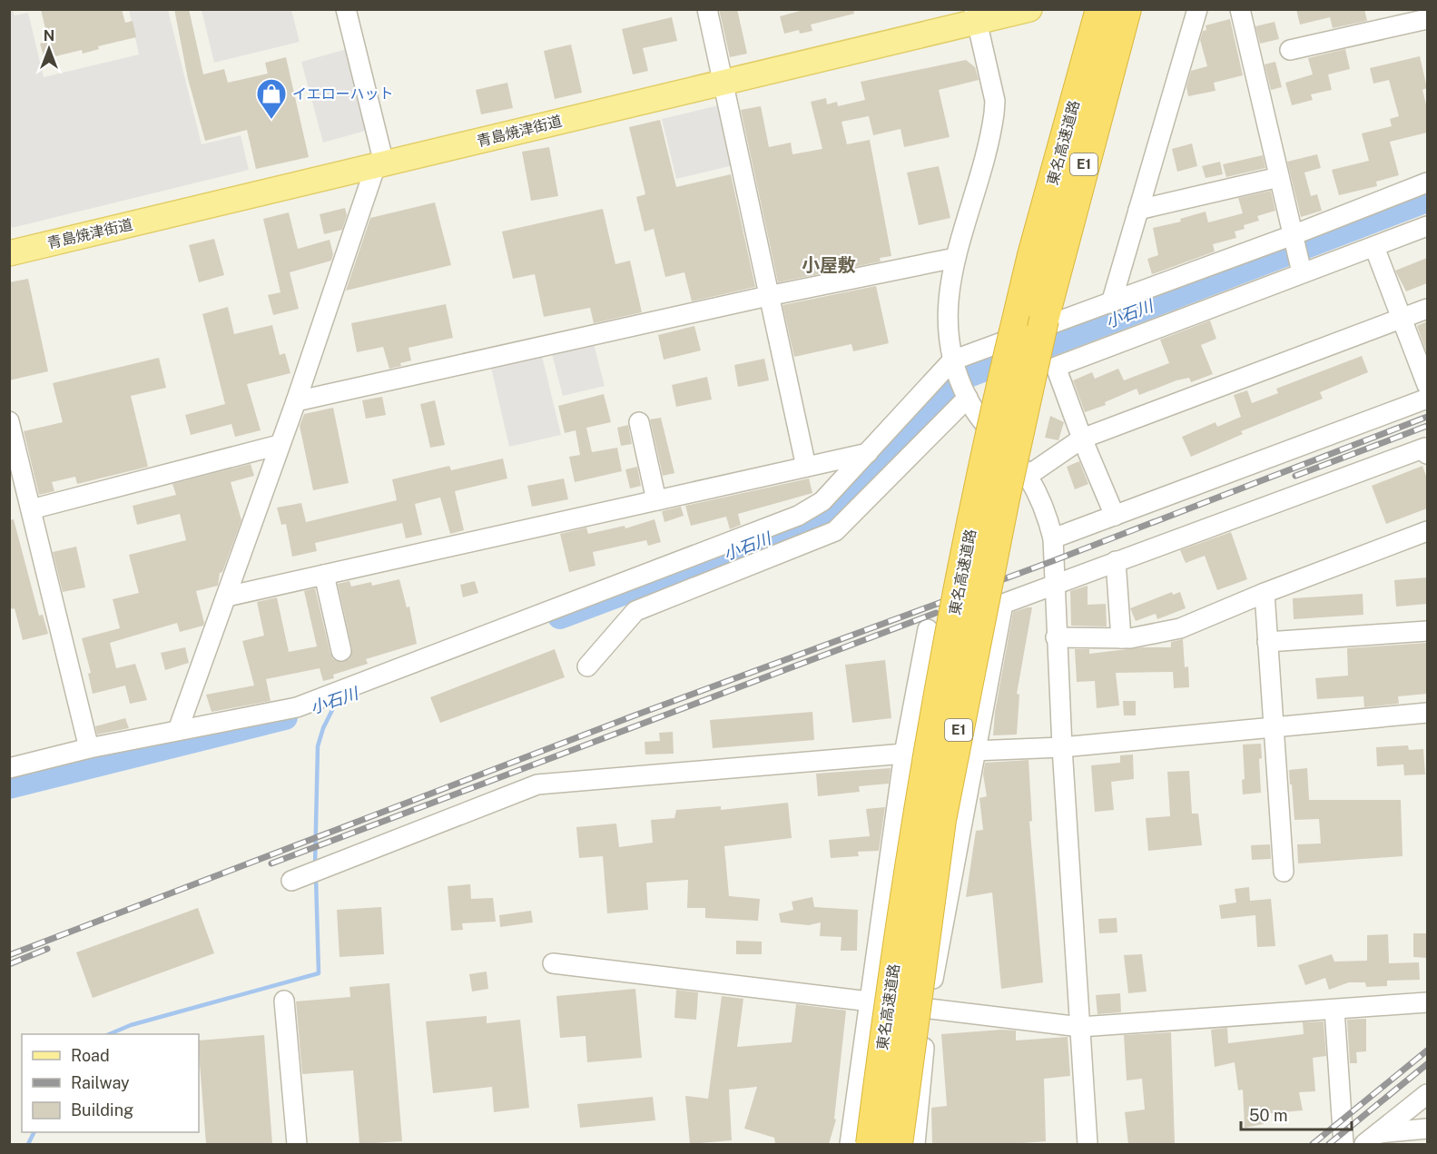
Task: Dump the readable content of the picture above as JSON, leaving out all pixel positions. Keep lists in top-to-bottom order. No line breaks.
{"streets":{"highway":["東名高速道路","E1"],"main road":["青島焼津街道"]},"districts":["小屋敷"],"water":["小石川"],"places":{"shop":["イエローハット"]},"legend":["Road","Railway","Building"],"scale_bar":"50 m","north":"top"}
